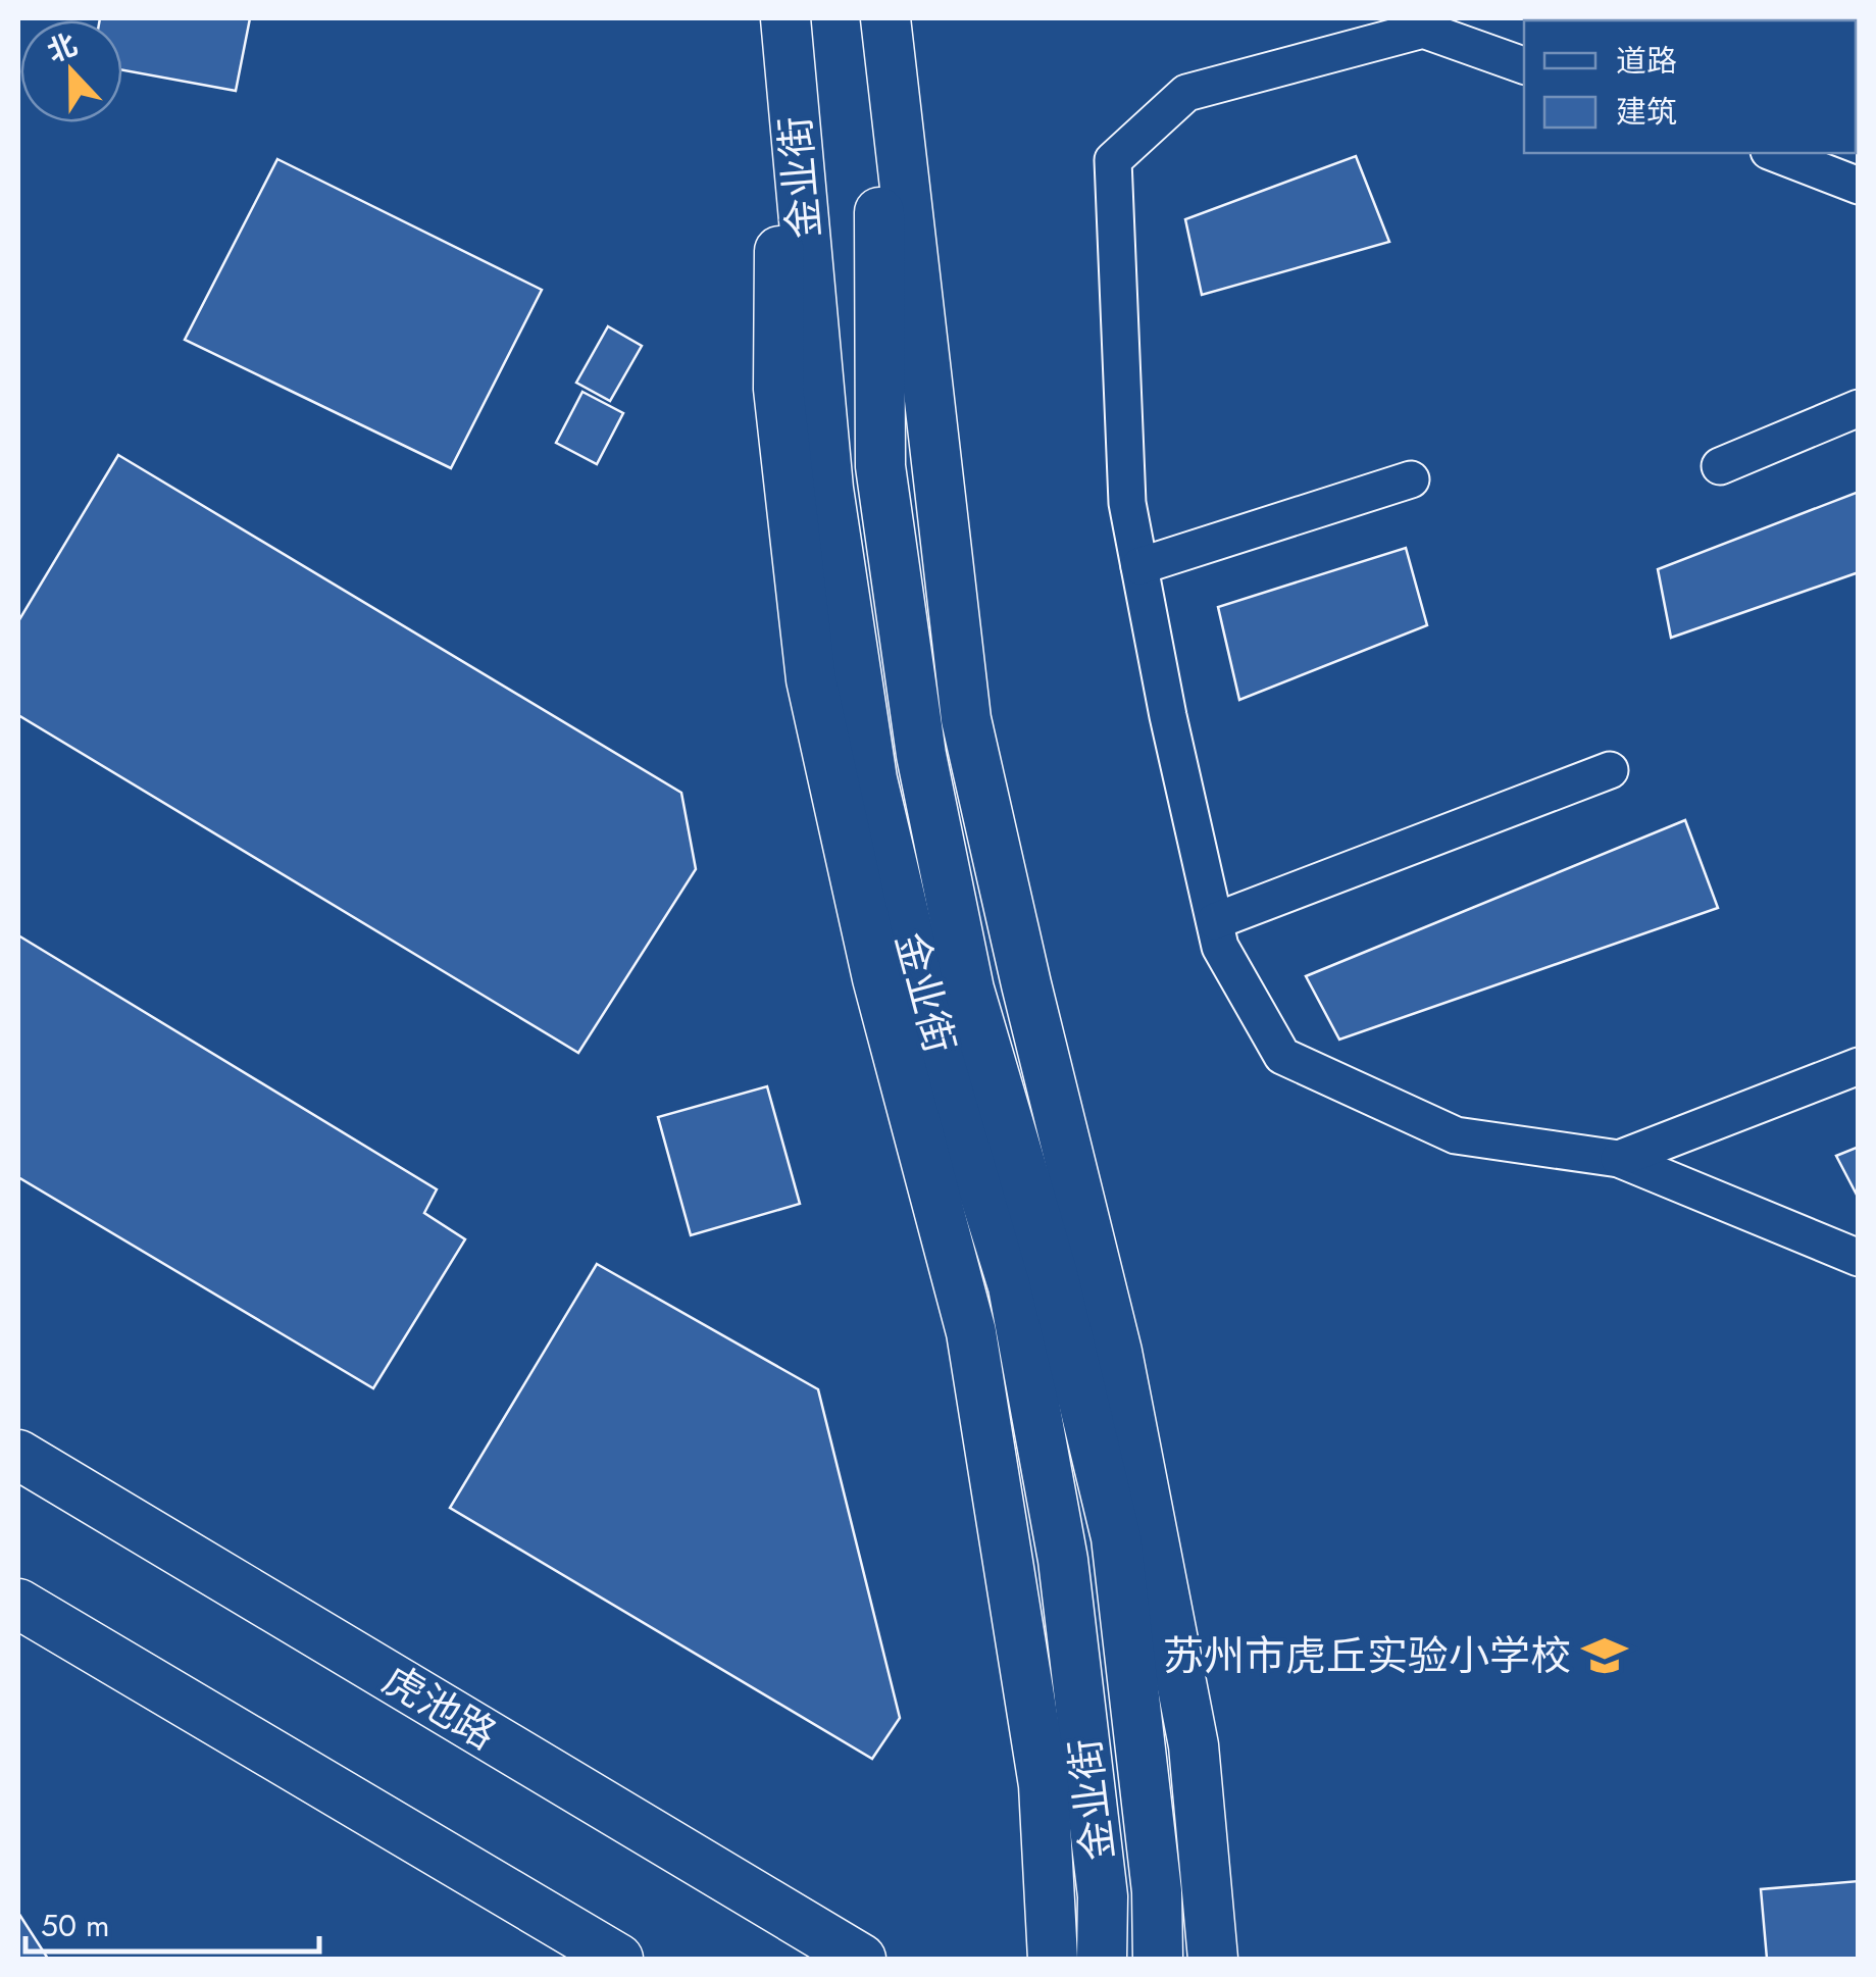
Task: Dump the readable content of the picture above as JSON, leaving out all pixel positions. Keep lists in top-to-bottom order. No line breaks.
{"streets":{"main road":["金业街","虎池路"]},"places":{"school or university":["苏州市虎丘实验小学校"]},"legend":["道路","建筑"],"scale_bar":"50 m","north":"top"}
